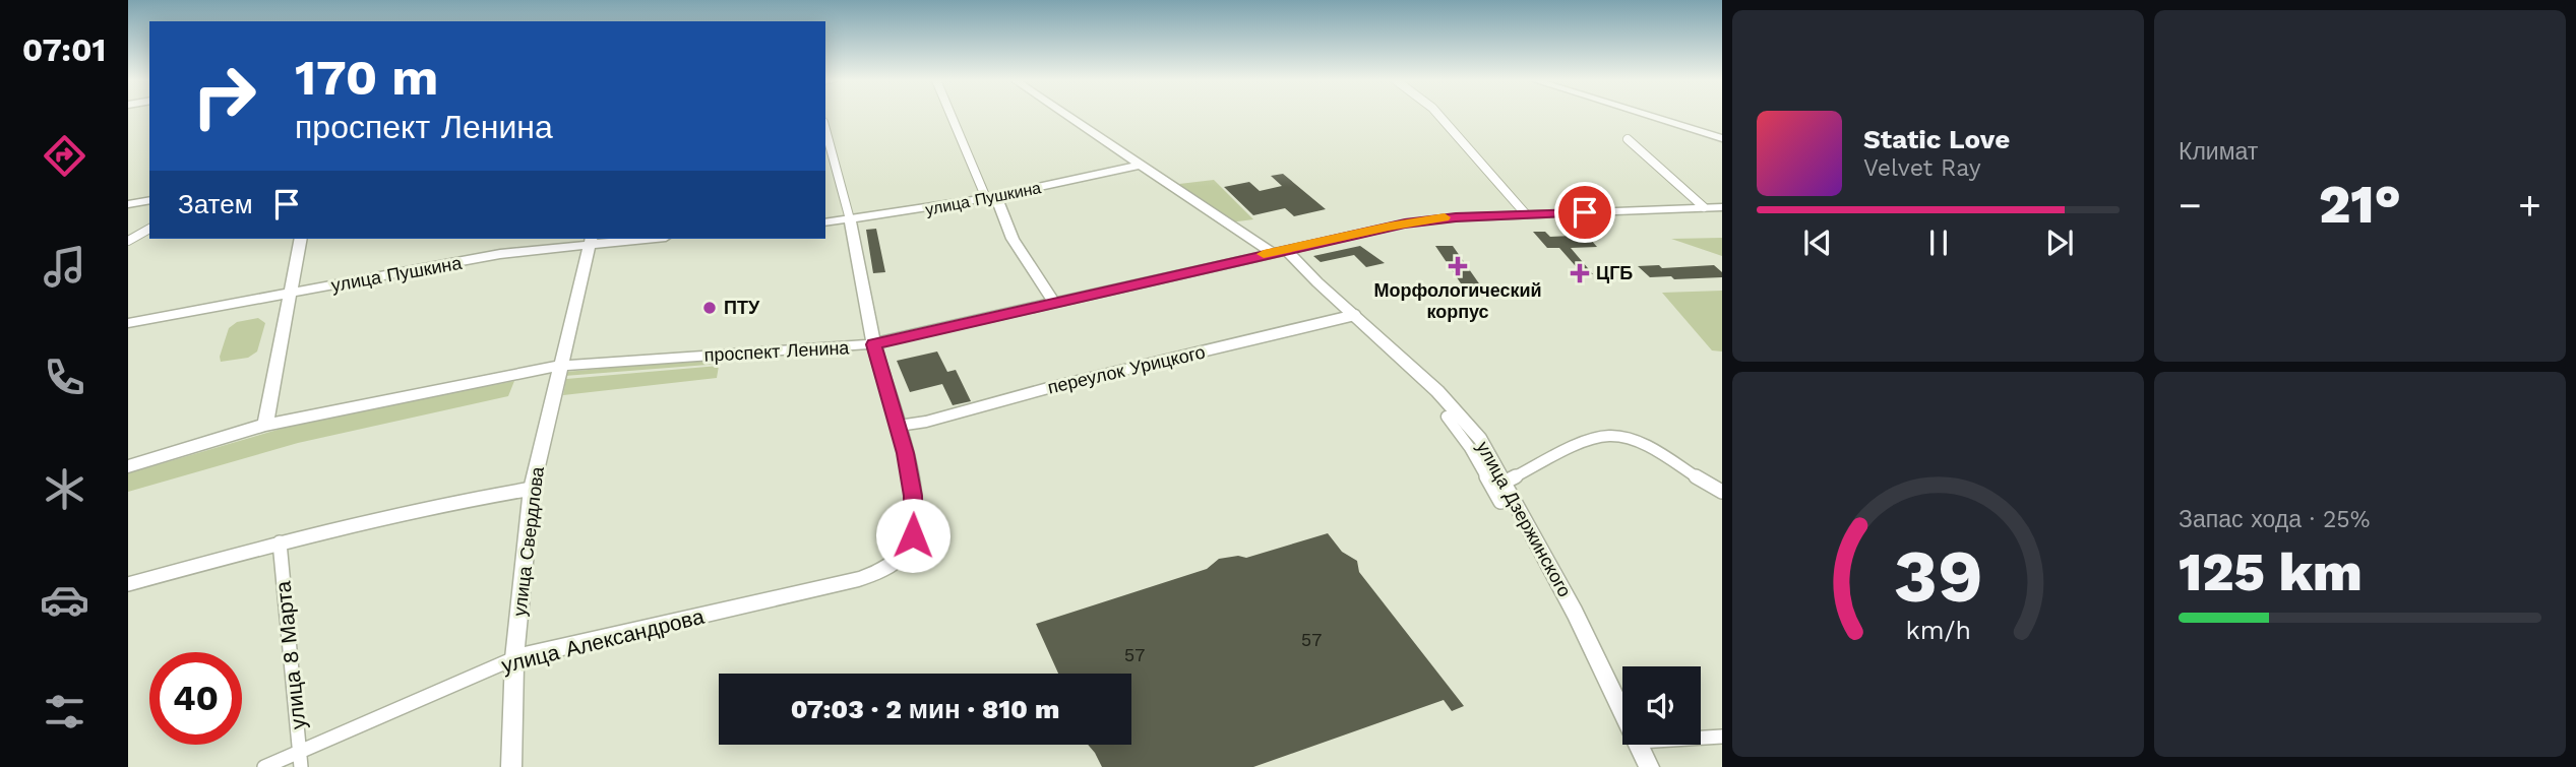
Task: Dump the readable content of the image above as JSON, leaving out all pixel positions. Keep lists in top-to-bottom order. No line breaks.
{"streets":{"main road":["улица Пушкина","проспект Ленина","улица Дзержинского","улица Свердлова","улица Александрова"],"street":["переулок Урицкого","улица 8 Марта"]},"crossings":[["улица Пушкина","улица Свердлова"],["проспект Ленина","улица Дзержинского"],["проспект Ленина","улица Свердлова"],["переулок Урицкого","улица Дзержинского"],["переулок Урицкого","улица Александрова"],["улица Свердлова","улица Александрова"],["улица Александрова","улица 8 Марта"]],"places":{"health":["Морфологический корпус","ЦГБ"],"other":["ПТУ"]},"house_numbers":["57","57"],"page":{"tabs":"07:01","tile":["Климат",["Запас хода · 25%","125 km"]],"turn":["170 m","проспект Ленина"],"song":["Static Love","Velvet Ray"],"then":"Затем","heat":["−","21°","+"],"limit":"40","trip":"07:03 · 2 мин · 810 m","gauge":["39","km/h"]}}
